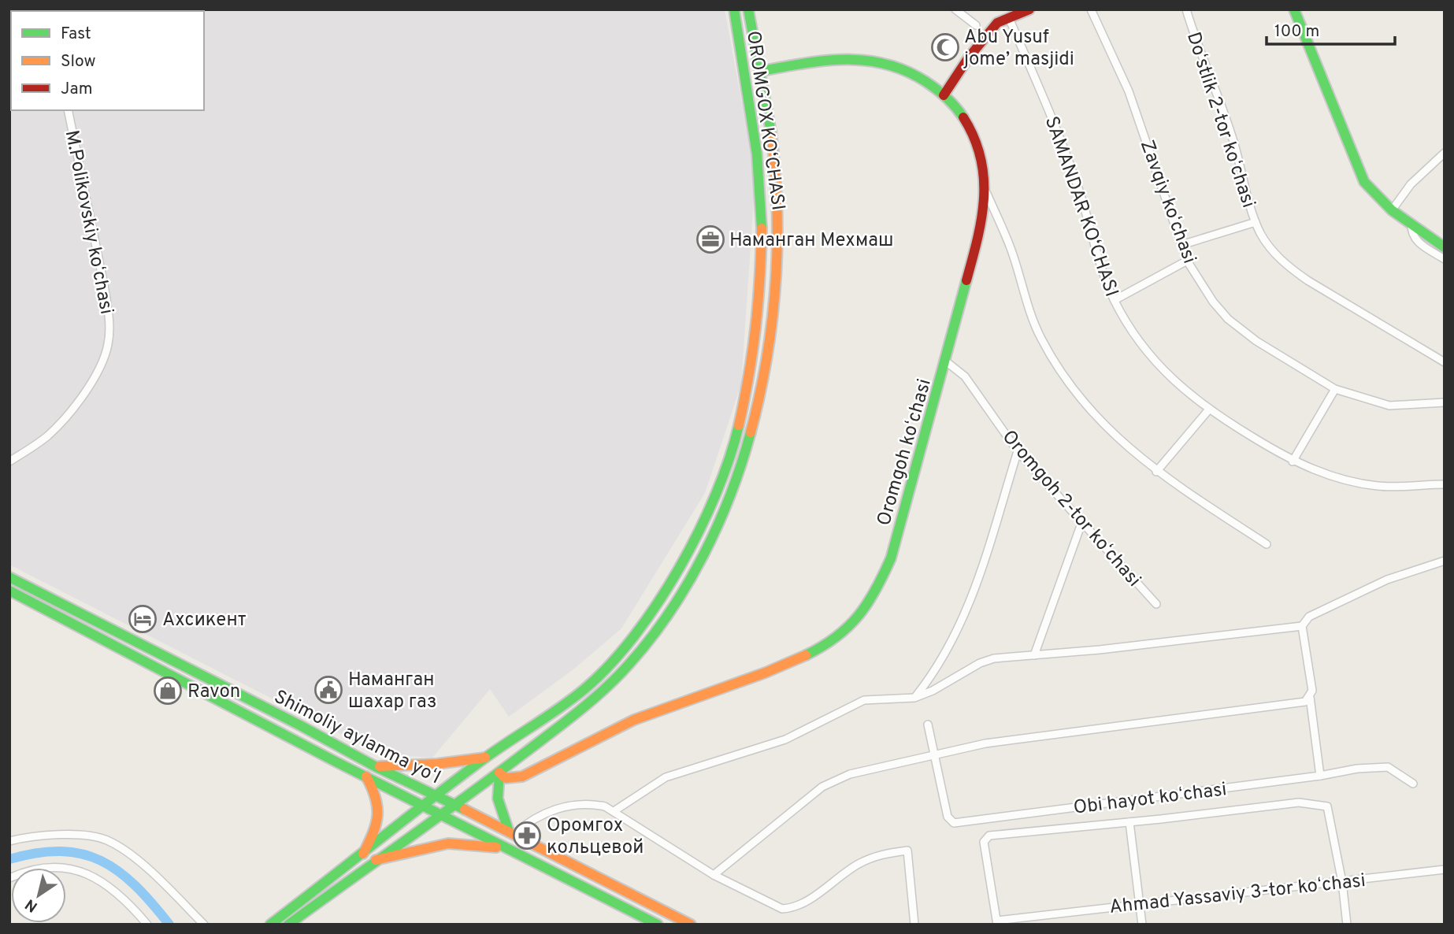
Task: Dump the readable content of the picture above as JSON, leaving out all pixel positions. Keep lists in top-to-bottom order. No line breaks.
{"streets":{"main road":["OROMGOX KO‘CHASI","Oromgoh koʻchasi","Shimoliy aylanma yoʻl"],"street":["Doʻstlik 2-tor koʻchasi","Zavqiy koʻchasi","SAMANDAR KO‘CHASI","M.Polikovskiy koʻchasi","Oromgoh 2-tor koʻchasi","Obi hayot koʻchasi","Ahmad Yassaviy 3-tor koʻchasi"]},"crossings":[["OROMGOX KO‘CHASI","Oromgoh koʻchasi"],["OROMGOX KO‘CHASI","Shimoliy aylanma yoʻl"],["Oromgoh koʻchasi","Oromgoh 2-tor koʻchasi"]],"places":{"mosque":["Abu Yusuf jome’ masjidi"],"office":["Наманган Мехмаш"],"hotel":["Ахсикент"],"public building":["Наманган шахар газ"],"shop":["Ravon"],"pharmacy":["Оромгох кольцевой"]},"legend":["Fast","Slow","Jam"],"scale_bar":"100 m","north":"bottom left"}
